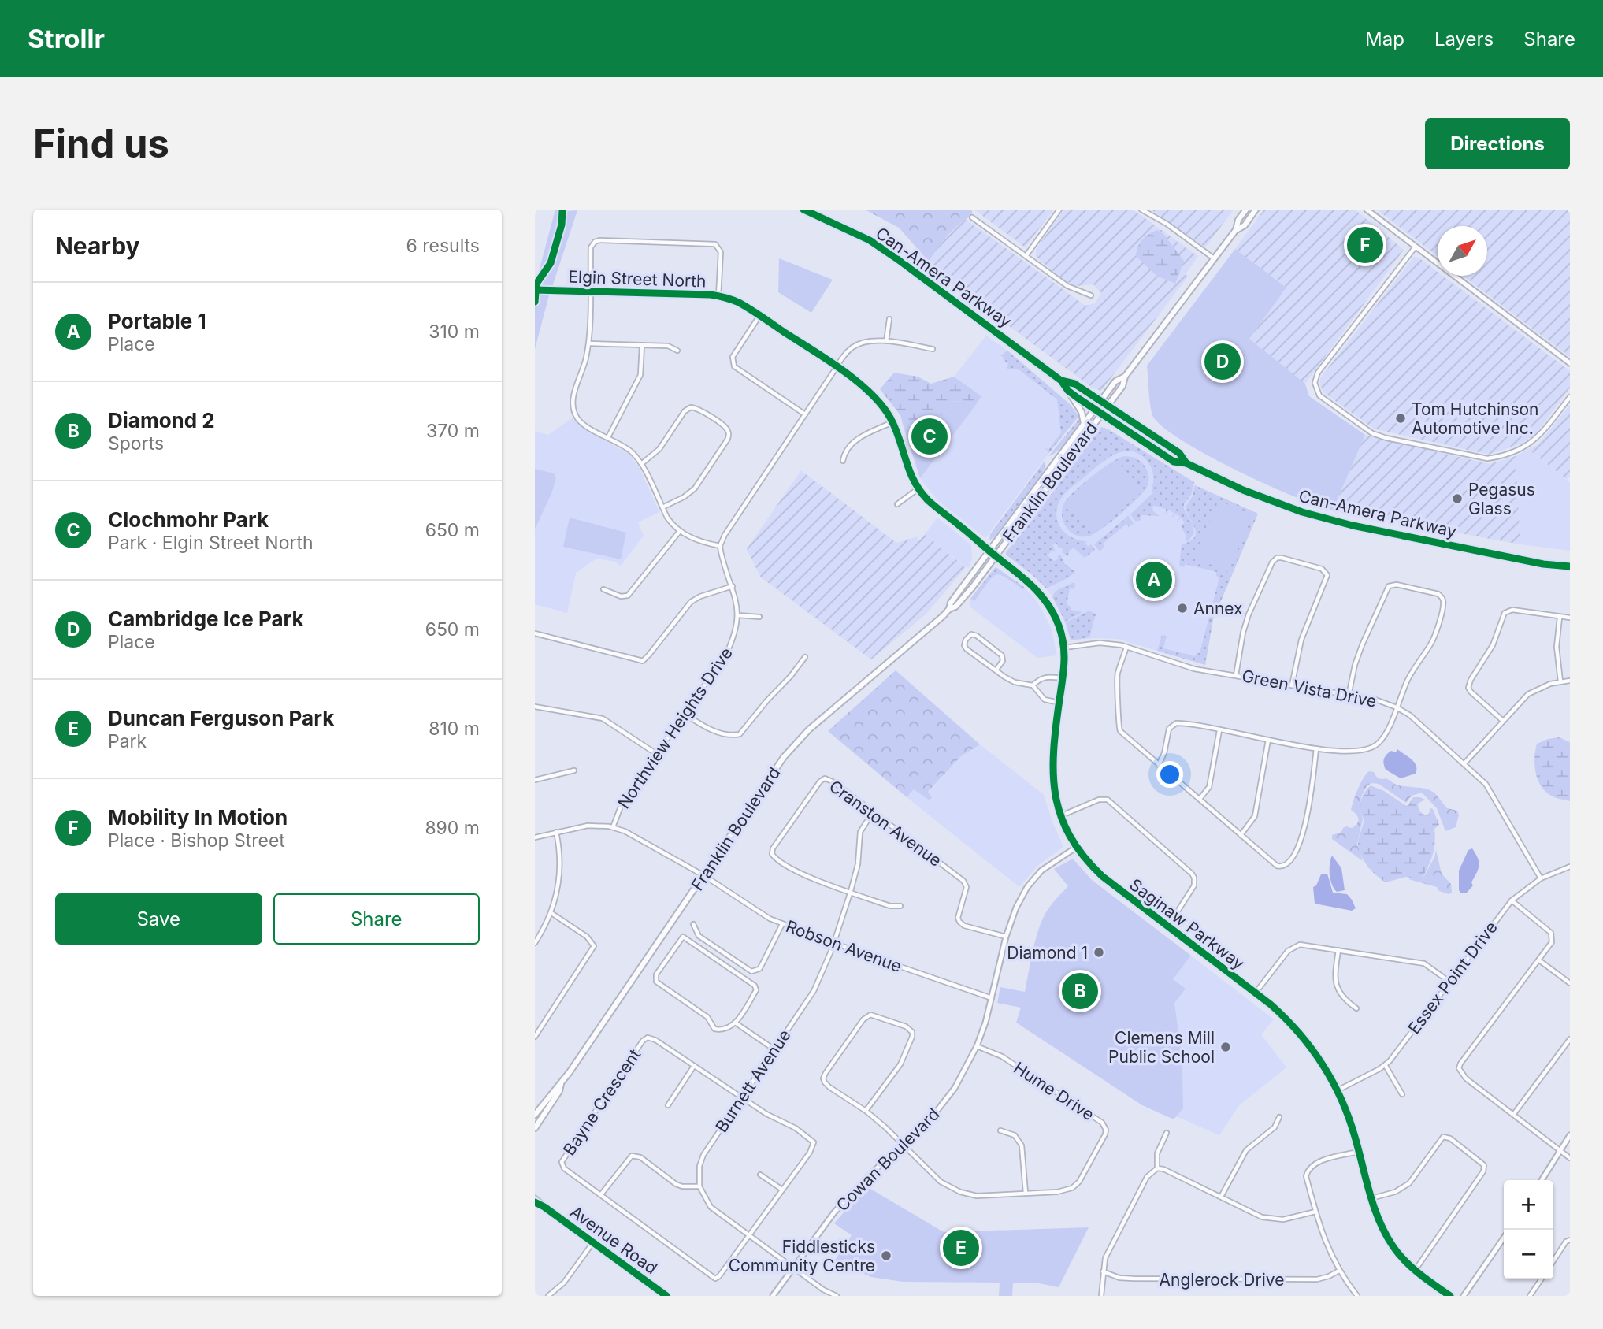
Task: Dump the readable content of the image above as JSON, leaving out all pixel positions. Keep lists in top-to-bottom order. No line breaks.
{"streets":{"main road":["Can-Amera Parkway","Franklin Boulevard"],"street":["Elgin Street North","Green Vista Drive","Northview Heights Drive","Cranston Avenue","Saginaw Parkway","Robson Avenue","Essex Point Drive","Burnett Avenue","Hume Drive","Bayne Crescent","Cowan Boulevard","Avenue Road","Anglerock Drive"]},"crossings":[["Can-Amera Parkway","Franklin Boulevard"],["Elgin Street North","Franklin Boulevard"],["Elgin Street North","Saginaw Parkway"],["Franklin Boulevard","Saginaw Parkway"],["Franklin Boulevard","Robson Avenue"],["Green Vista Drive","Saginaw Parkway"],["Green Vista Drive","Essex Point Drive"],["Northview Heights Drive","Robson Avenue"],["Cranston Avenue","Burnett Avenue"],["Cranston Avenue","Cowan Boulevard"],["Saginaw Parkway","Essex Point Drive"],["Saginaw Parkway","Cowan Boulevard"],["Robson Avenue","Burnett Avenue"],["Robson Avenue","Cowan Boulevard"],["Burnett Avenue","Bayne Crescent"],["Hume Drive","Cowan Boulevard"]],"places":["Tom Hutchinson Automotive Inc.","Pegasus Glass","Annex","Diamond 1","Clemens Mill Public School","Fiddlesticks Community Centre"],"north":"top right","page":{"header":"Strollr","nav":["Map","Layers","Share"],"buttons":["Directions",["Save","Share"]],"title":"Find us","heading":["Nearby","6 results"],"pins":["F","D","C","A","B","E"],"list":[{"mark":"A","name":"Portable 1","note":"Place","value":"310 m"},{"mark":"B","name":"Diamond 2","note":"Sports","value":"370 m"},{"mark":"C","name":"Clochmohr Park","note":"Park · Elgin Street North","value":"650 m"},{"mark":"D","name":"Cambridge Ice Park","note":"Place","value":"650 m"},{"mark":"E","name":"Duncan Ferguson Park","note":"Park","value":"810 m"},{"mark":"F","name":"Mobility In Motion","note":"Place · Bishop Street","value":"890 m"}],"map_buttons":["+","−"]}}
